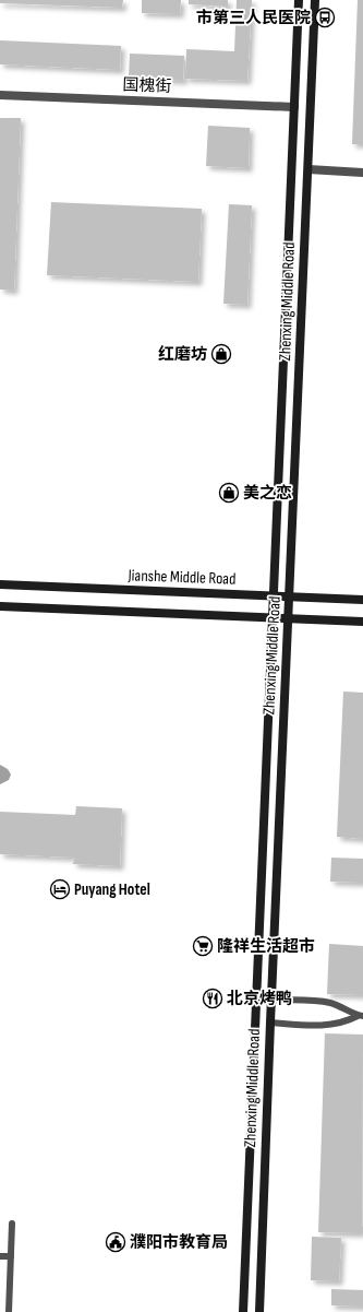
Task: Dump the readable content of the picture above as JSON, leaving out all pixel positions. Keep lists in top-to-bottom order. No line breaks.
{"streets":{"street":["国槐街","Zhenxing Middle Road","Jianshe Middle Road"]},"crossings":[["国槐街","Zhenxing Middle Road"],["Zhenxing Middle Road","Jianshe Middle Road"]],"places":{"bus stop":["市第三人民医院"],"shop":["红磨坊","美之恋"],"hotel":["Puyang Hotel"],"supermarket":["隆祥生活超市"],"restaurant":["北京烤鸭"],"public building":["濮阳市教育局"]}}
